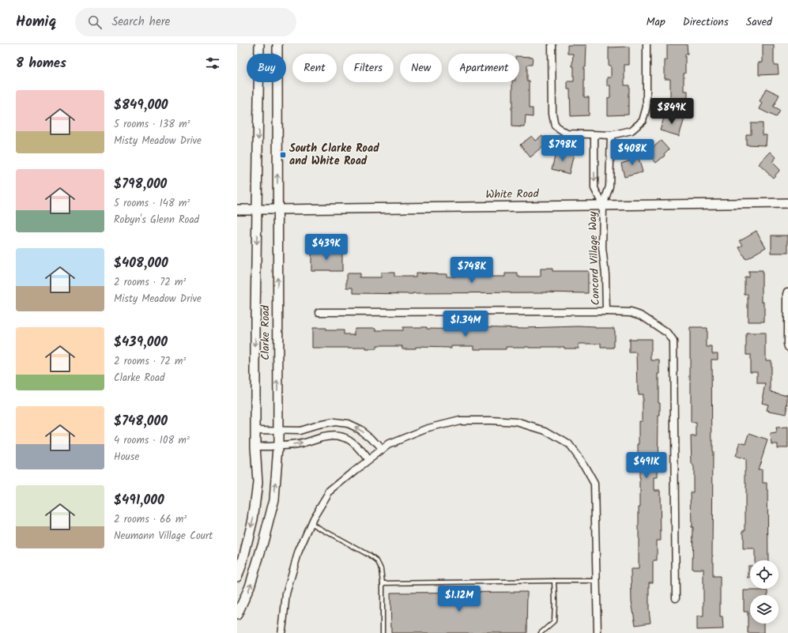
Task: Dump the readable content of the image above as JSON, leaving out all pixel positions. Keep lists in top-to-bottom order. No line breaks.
{"streets":{"street":["White Road","Concord Village Way","Clarke Road"]},"crossings":[["White Road","Concord Village Way"],["White Road","Clarke Road"]],"places":{"transit":["South Clarke Road and White Road"]},"page":{"header":"Homiq","search":"Search here","nav":["Map","Directions","Saved"],"heading":"8 homes","chip":["Buy","Rent","Filters","New","Apartment"],"list":[{"name":"$849,000","note":"5 rooms · 138 m² · Misty Meadow Drive"},{"name":"$798,000","note":"5 rooms · 148 m² · Robyn's Glenn Road"},{"name":"$408,000","note":"2 rooms · 72 m² · Misty Meadow Drive"},{"name":"$439,000","note":"2 rooms · 72 m² · Clarke Road"},{"name":"$748,000","note":"4 rooms · 108 m² · House"},{"name":"$491,000","note":"2 rooms · 66 m² · Neumann Village Court"}],"price":["$849K","$798K","$408K","$439K","$748K","$1.34M","$491K","$1.12M"]}}
